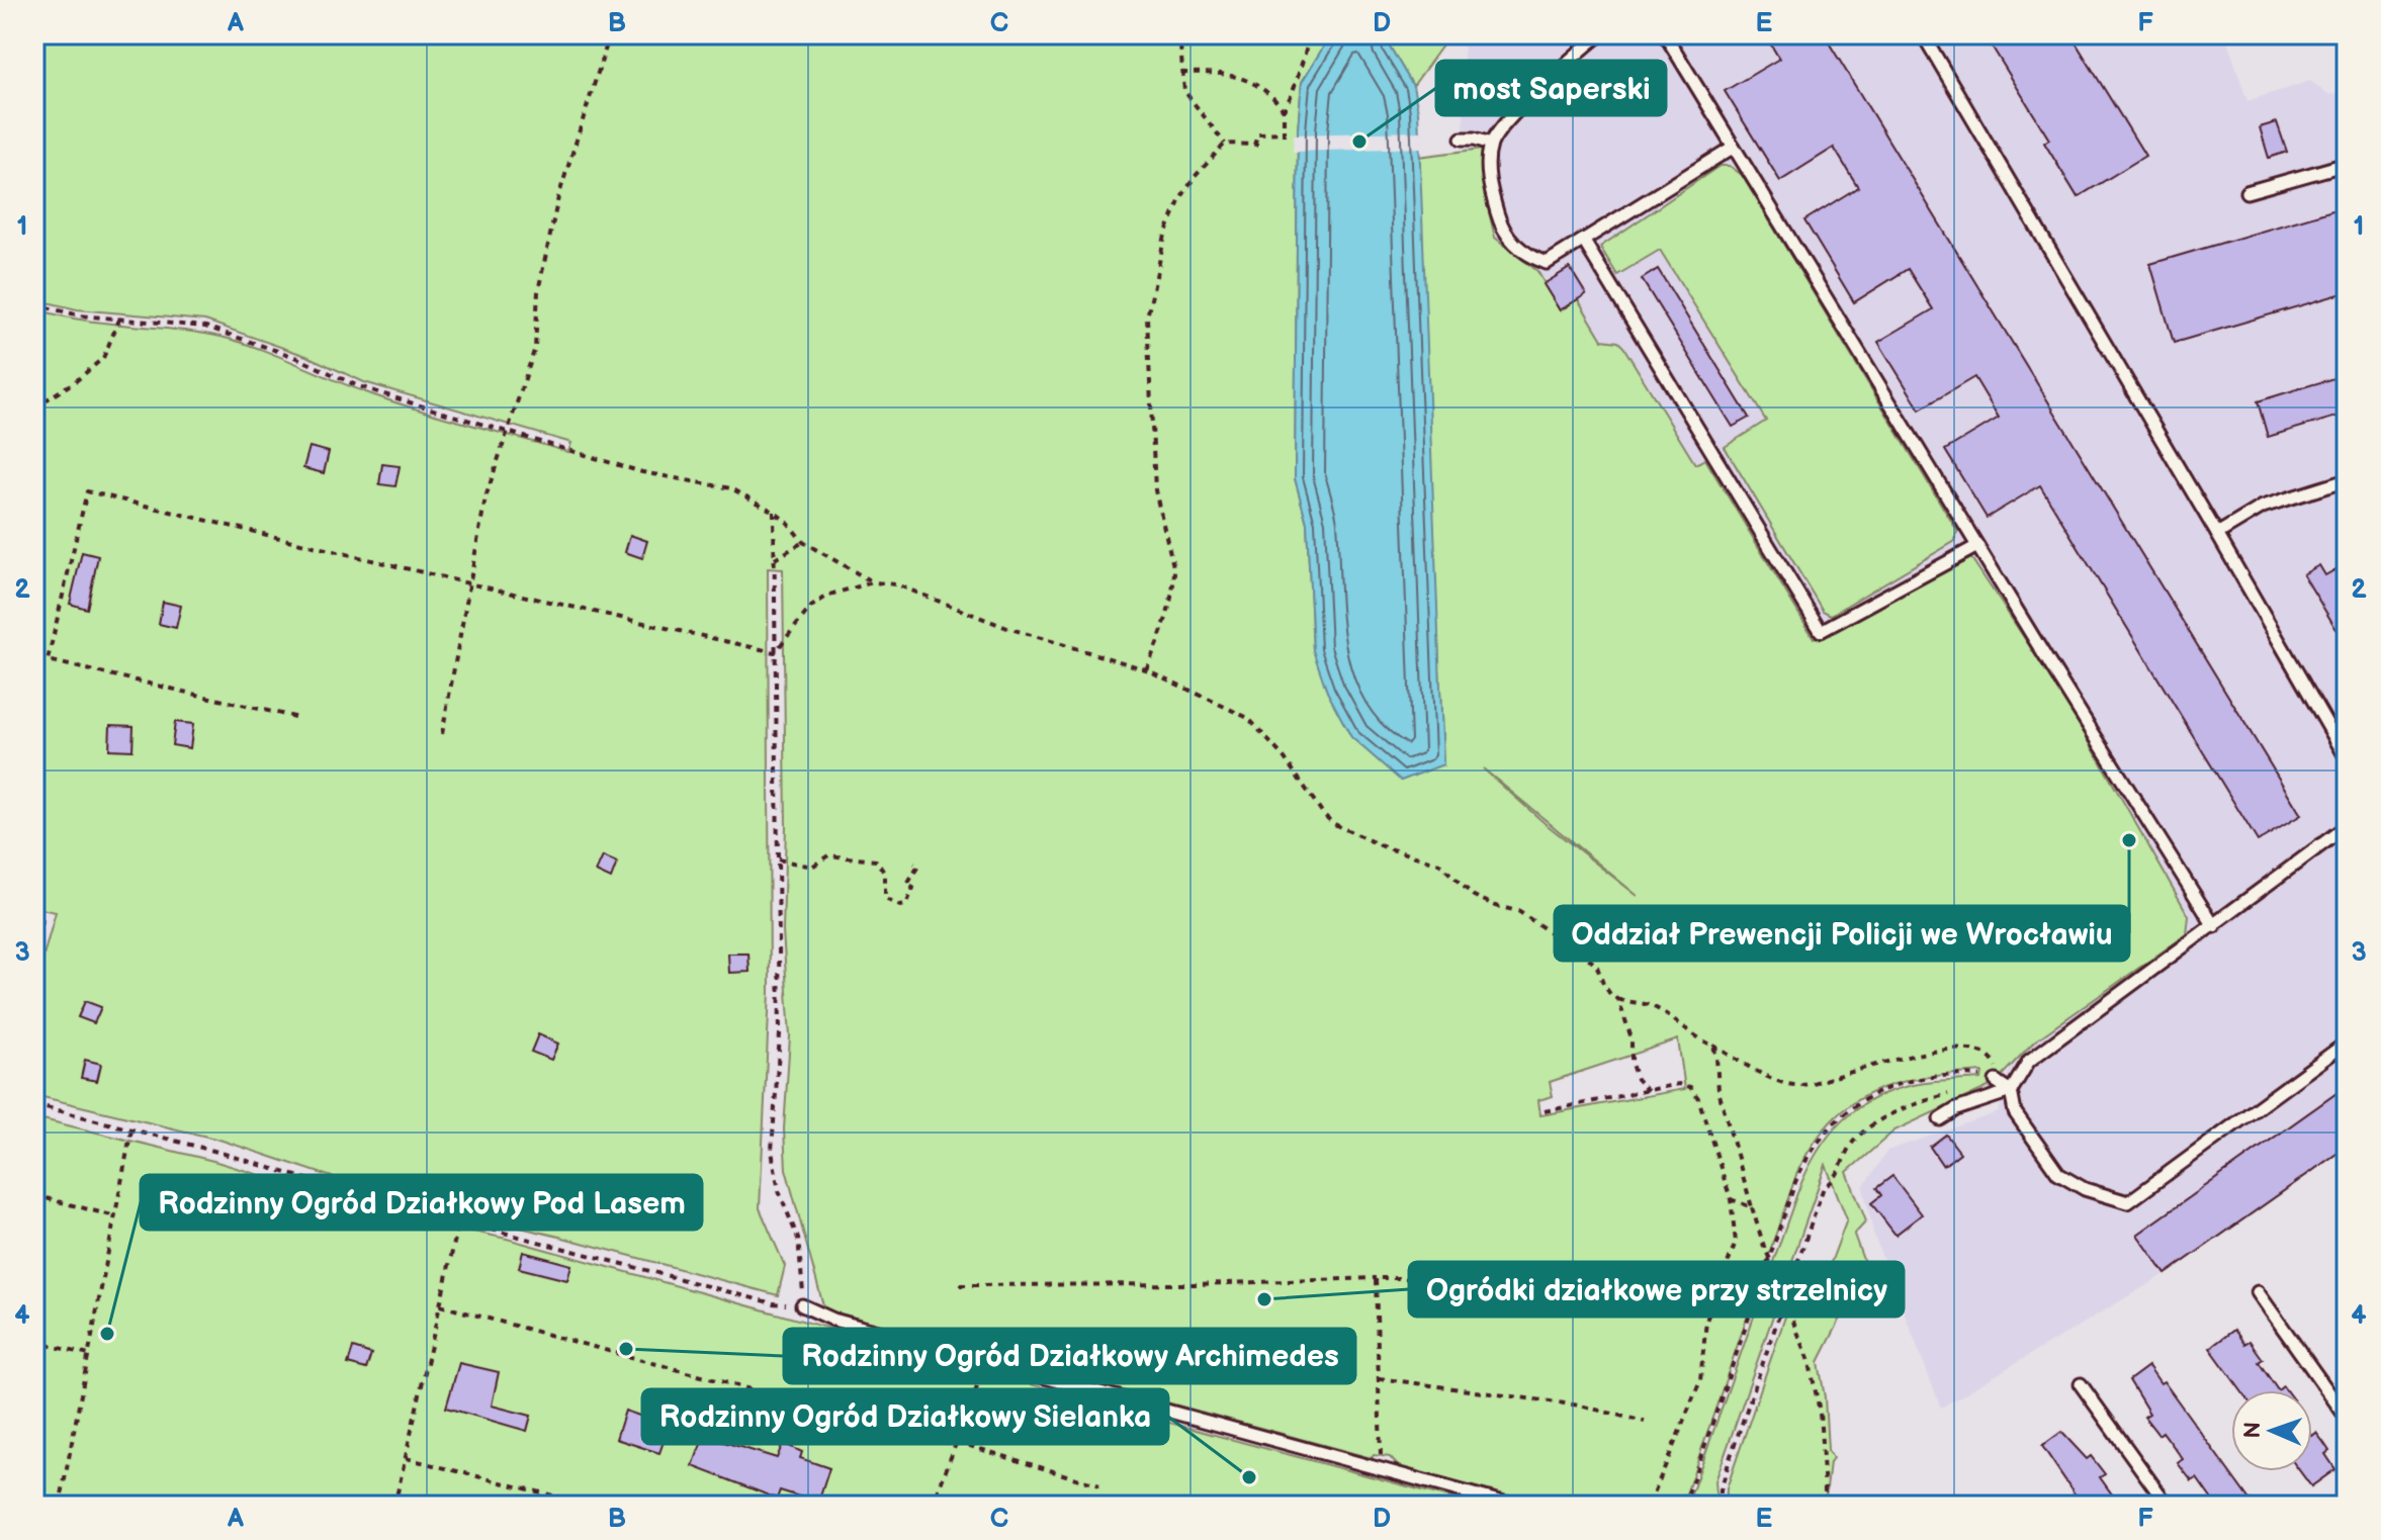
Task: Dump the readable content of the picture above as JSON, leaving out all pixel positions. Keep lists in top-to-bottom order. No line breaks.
{"places":["most Saperski","Oddział Prewencji Policji we Wrocławiu","Ogródki działkowe przy strzelnicy","Rodzinny Ogród Działkowy Pod Lasem","Rodzinny Ogród Działkowy Archimedes","Rodzinny Ogród Działkowy Sielanka"],"north":"left","grid":{"columns":["A","B","C","D","E","F"],"rows":["1","2","3","4"]}}
